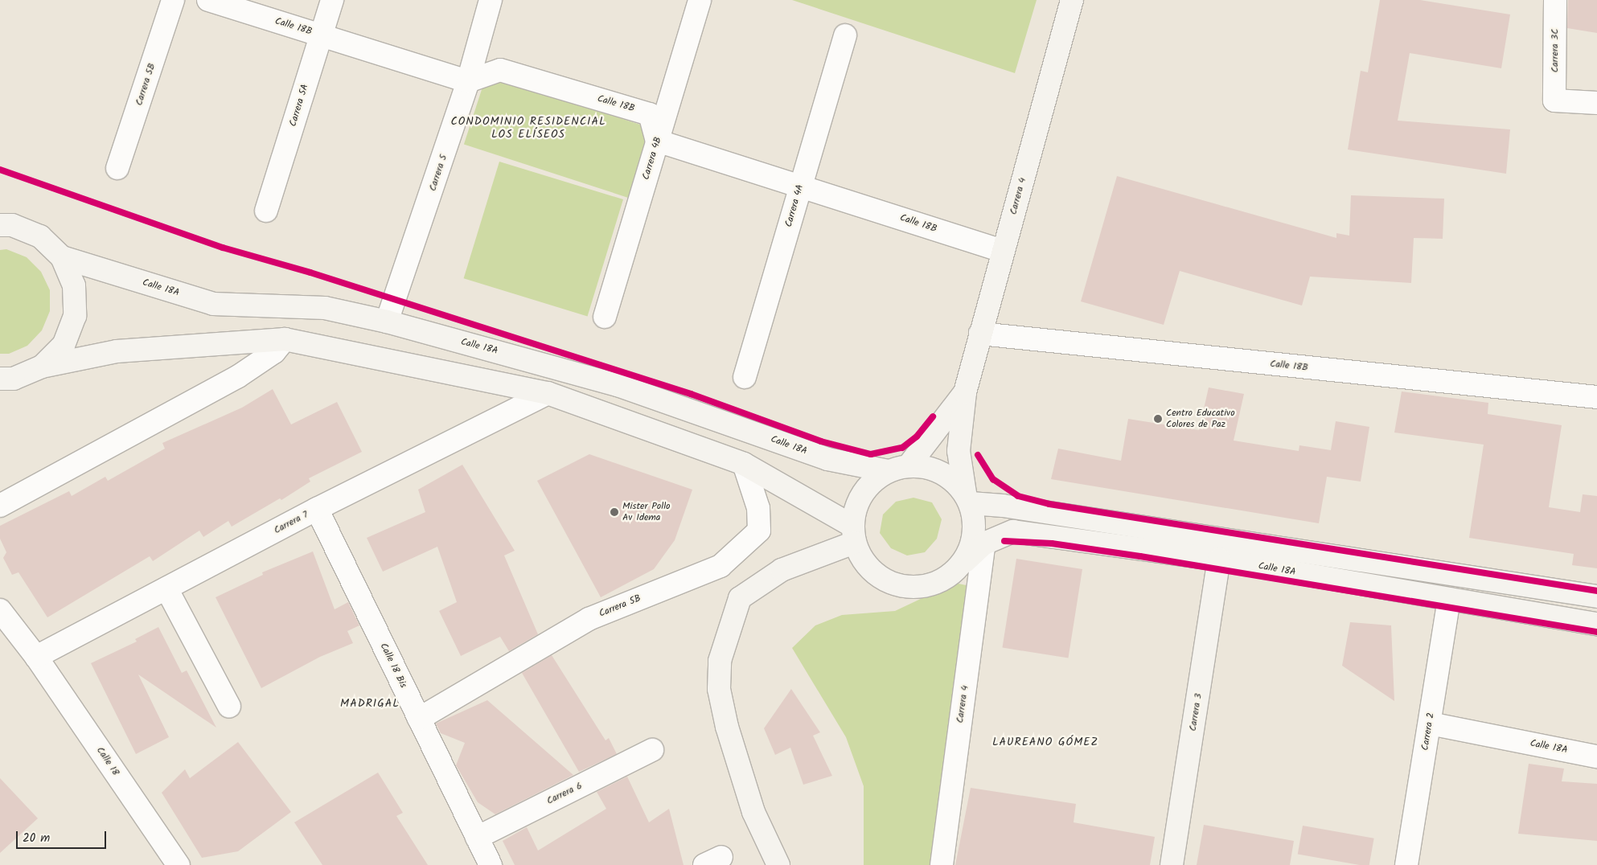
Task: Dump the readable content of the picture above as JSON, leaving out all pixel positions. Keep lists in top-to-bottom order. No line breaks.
{"streets":{"main road":["Carrera 4","Calle 18A","Carrera 3"],"street":["Calle 18B","Carrera 3C","Carrera 5B","Carrera 5A","Carrera 4B","Carrera 5","Carrera 4A","Carrera 7","Calle 18 Bis","Carrera 2","Calle 18","Carrera 6"]},"crossings":[["Calle 18B","Carrera 5A"],["Calle 18B","Carrera 4B"],["Calle 18B","Carrera 5"],["Calle 18B","Carrera 4"],["Calle 18B","Carrera 4A"],["Carrera 5B","Calle 18 Bis"],["Carrera 5","Calle 18A"],["Carrera 4","Calle 18A"],["Calle 18A","Carrera 3"],["Calle 18A","Carrera 2"],["Carrera 7","Calle 18 Bis"],["Carrera 7","Calle 18"],["Calle 18 Bis","Carrera 6"]],"districts":["CONDOMINIO RESIDENCIAL LOS ELÍSEOS","MADRIGAL","LAUREANO GÓMEZ"],"places":["Centro Educativo Colores de Paz","Mister Pollo Av Idema"],"scale_bar":"20 m"}
